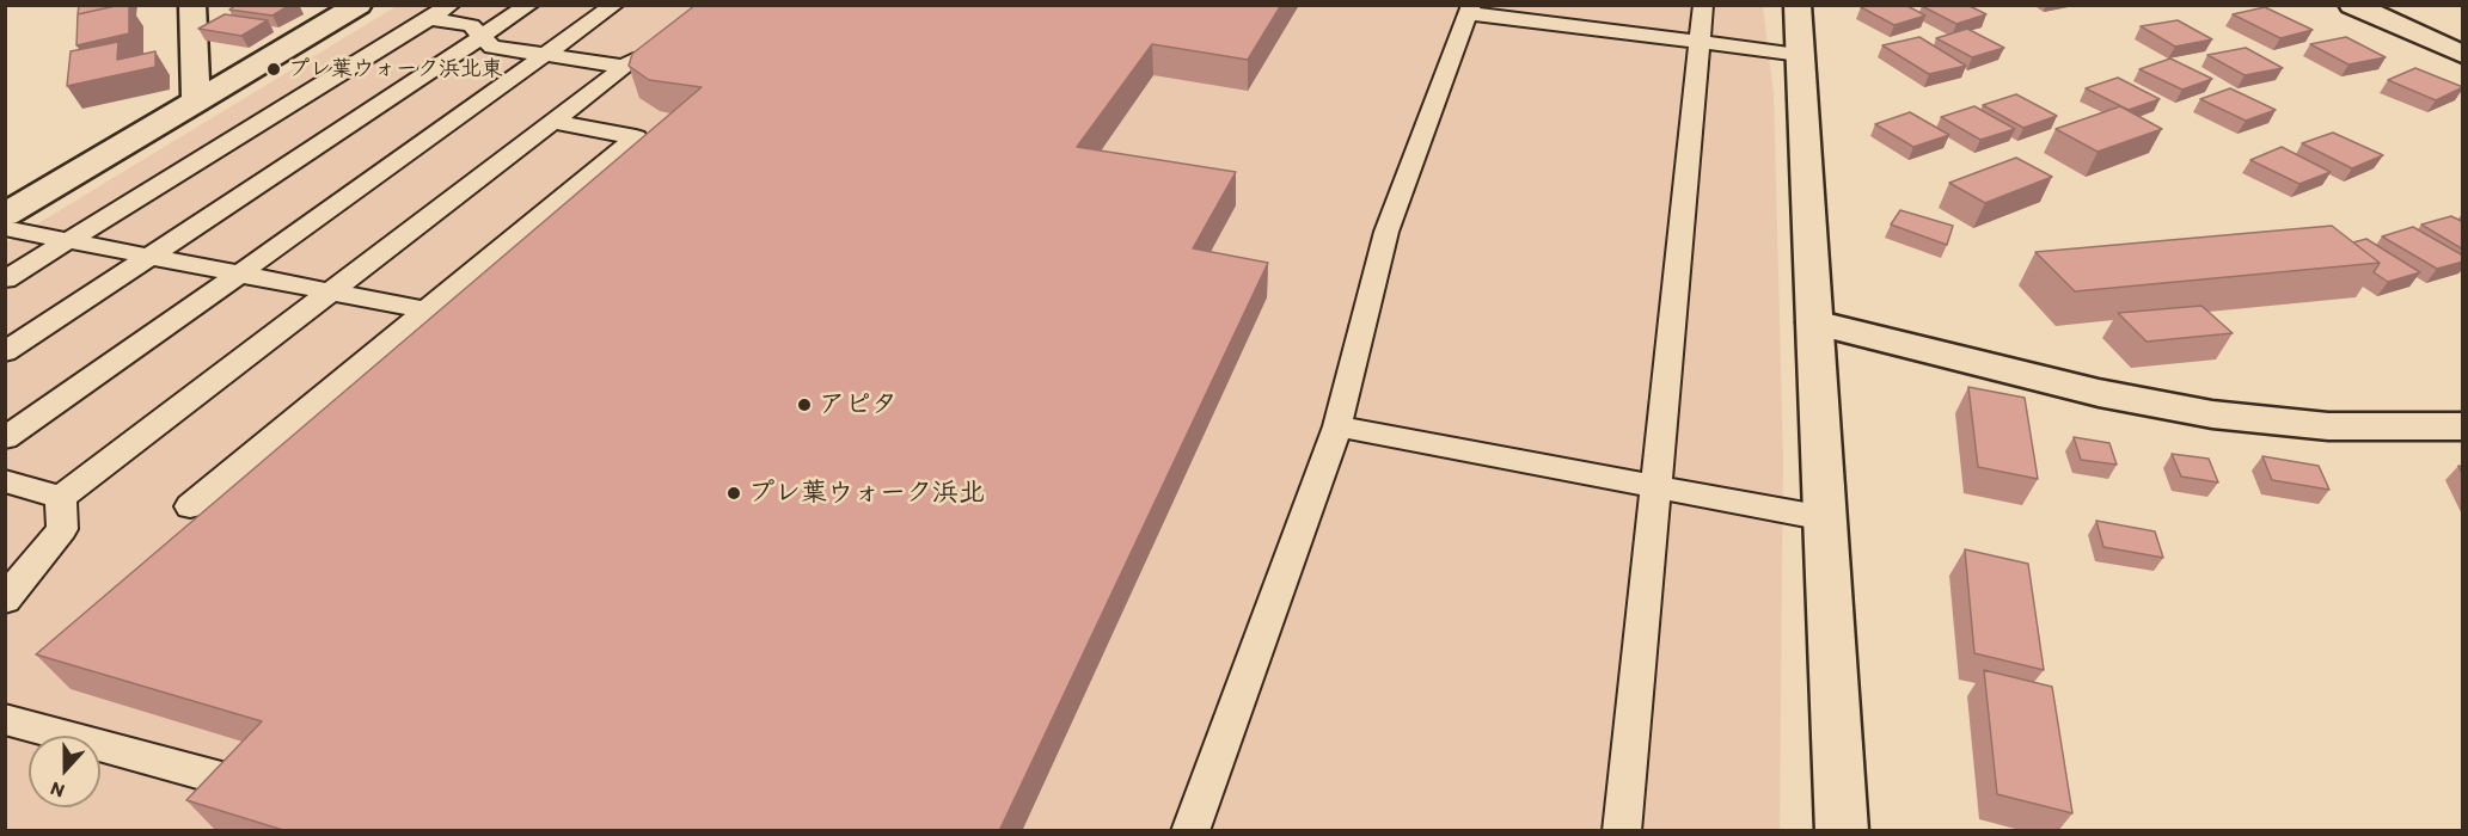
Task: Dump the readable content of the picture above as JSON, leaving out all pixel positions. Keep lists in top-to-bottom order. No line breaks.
{"places":["プレ葉ウォーク浜北東","アピタ","プレ葉ウォーク浜北"],"north":"bottom"}
